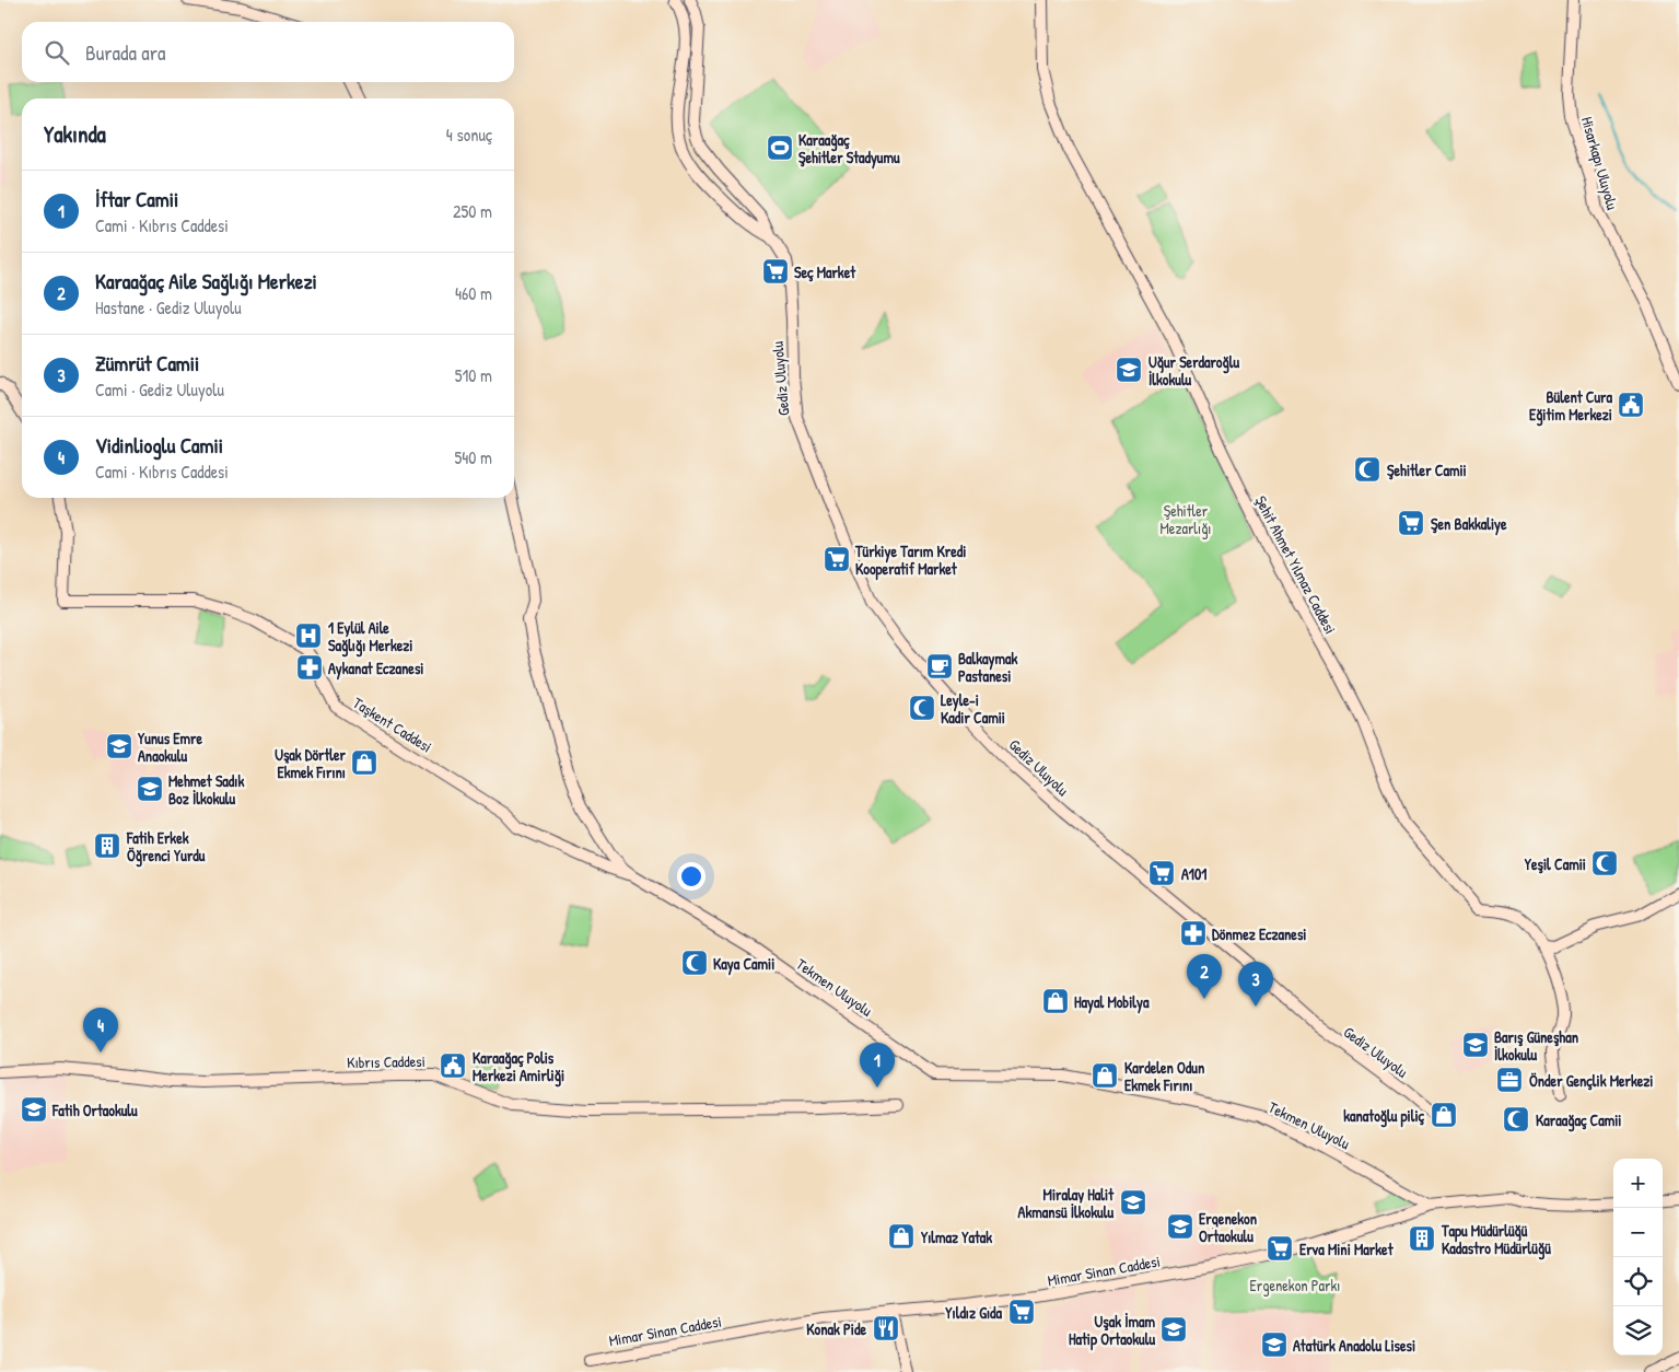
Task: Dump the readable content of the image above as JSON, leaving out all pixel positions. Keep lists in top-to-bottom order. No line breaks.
{"streets":{"street":["Hisarkapı Uluyolu","Gediz Uluyolu","Şehit Ahmet Yılmaz Caddesi","Taşkent Caddesi","Tekmen Uluyolu","Kıbrıs Caddesi","Mimar Sinan Caddesi"]},"crossings":[["Taşkent Caddesi","Tekmen Uluyolu"],["Tekmen Uluyolu","Mimar Sinan Caddesi"]],"parks":["Şehitler Mezarlığı","Ergenekon Parkı"],"places":{"sports":["Karaağaç Şehitler Stadyumu"],"supermarket":["Seç Market","Şen Bakkaliye","Türkiye Tarım Kredi Kooperatif Market","A101","Erva Mini Market","Yıldız Gıda"],"school or university":["Uğur Serdaroğlu İlkokulu","Yunus Emre Anaokulu","Mehmet Sadık Boz İlkokulu","Barış Güneşhan İlkokulu","Fatih Ortaokulu","Miralay Halit Akmansü İlkokulu","Ergenekon Ortaokulu","Uşak İmam Hatip Ortaokulu","Atatürk Anadolu Lisesi"],"public building":["Bülent Cura Eğitim Merkezi","Karaağaç Polis Merkezi Amirliği"],"mosque":["Şehitler Camii","Leyle-i Kadir Camii","Yeşil Camii","Kaya Camii","Karaağaç Camii"],"hospital":["1 Eylül Aile Sağlığı Merkezi"],"cafe":["Balkaymak Pastanesi"],"pharmacy":["Aykanat Eczanesi","Dönmez Eczanesi"],"shop":["Uşak Dörtler Ekmek Fırını","Hayal Mobilya","Kardelen Odun Ekmek Fırını","kanatoğlu piliç","Yılmaz Yatak"],"building":["Fatih Erkek Öğrenci Yurdu","Tapu Müdürlüğü Kadastro Müdürlüğü"],"office":["Önder Gençlik Merkezi"],"restaurant":["Konak Pide"]},"page":{"search":"Burada ara","heading":["Yakında","4 sonuç"],"list":[{"mark":"1","name":"İftar Camii","note":"Cami · Kıbrıs Caddesi","value":"250 m"},{"mark":"2","name":"Karaağaç Aile Sağlığı Merkezi","note":"Hastane · Gediz Uluyolu","value":"460 m"},{"mark":"3","name":"Zümrüt Camii","note":"Cami · Gediz Uluyolu","value":"510 m"},{"mark":"4","name":"Vidinlioglu Camii","note":"Cami · Kıbrıs Caddesi","value":"540 m"}],"pins":["2","3","4","1"],"map_buttons":["+","−"]}}
